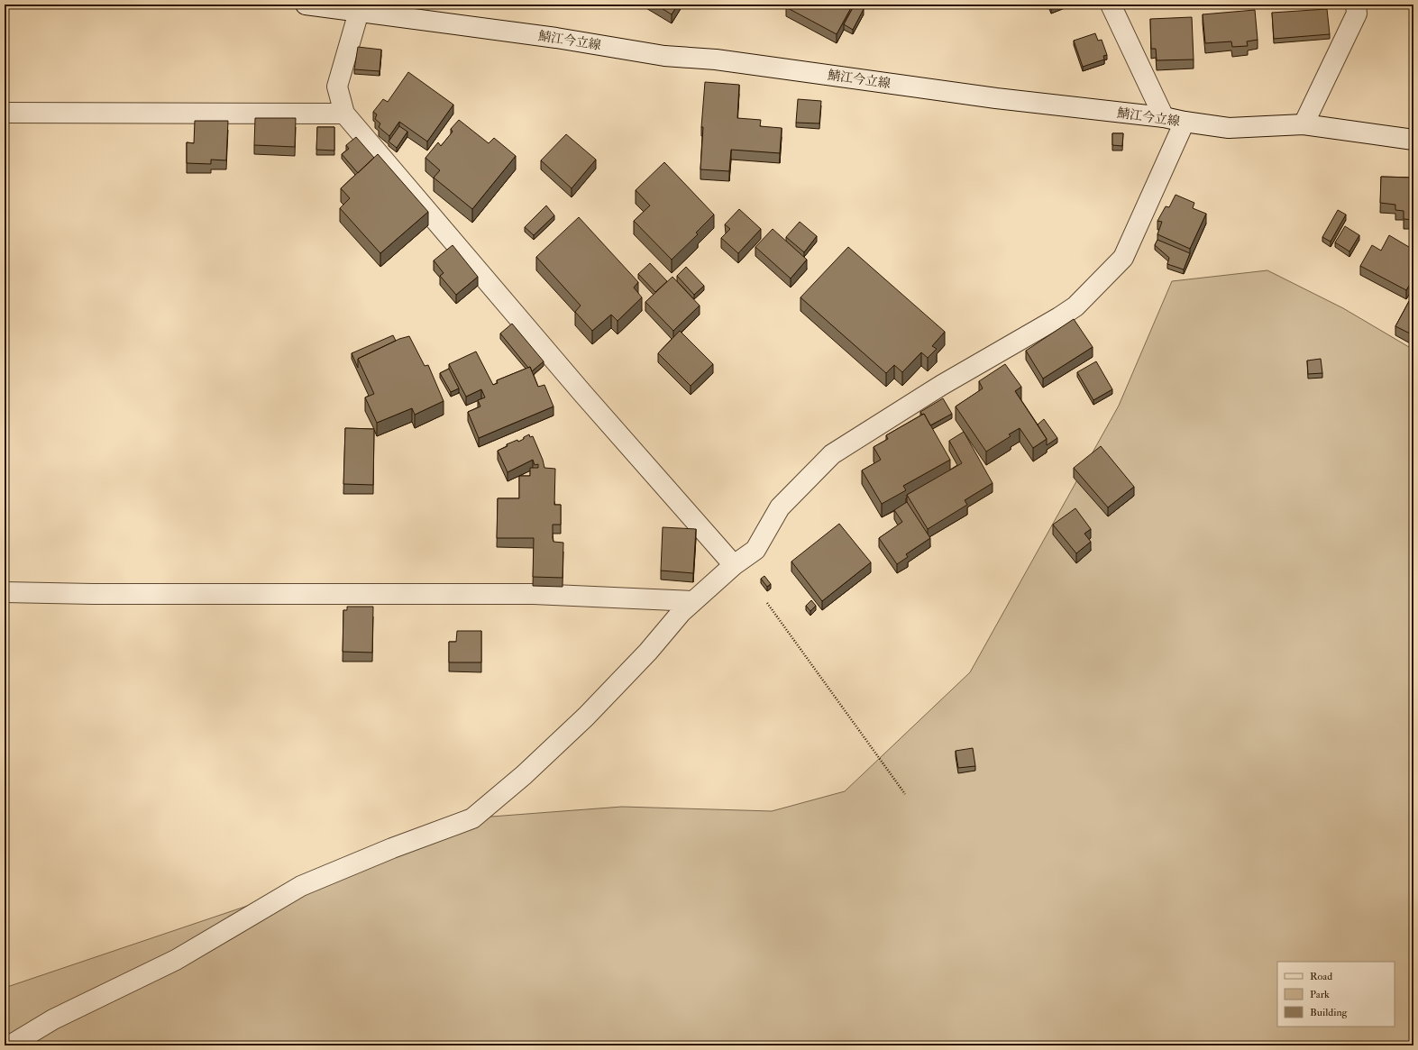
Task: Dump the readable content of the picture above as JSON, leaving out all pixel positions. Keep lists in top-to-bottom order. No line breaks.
{"streets":{"street":["鯖江今立線"]},"legend":["Road","Park","Building"]}
